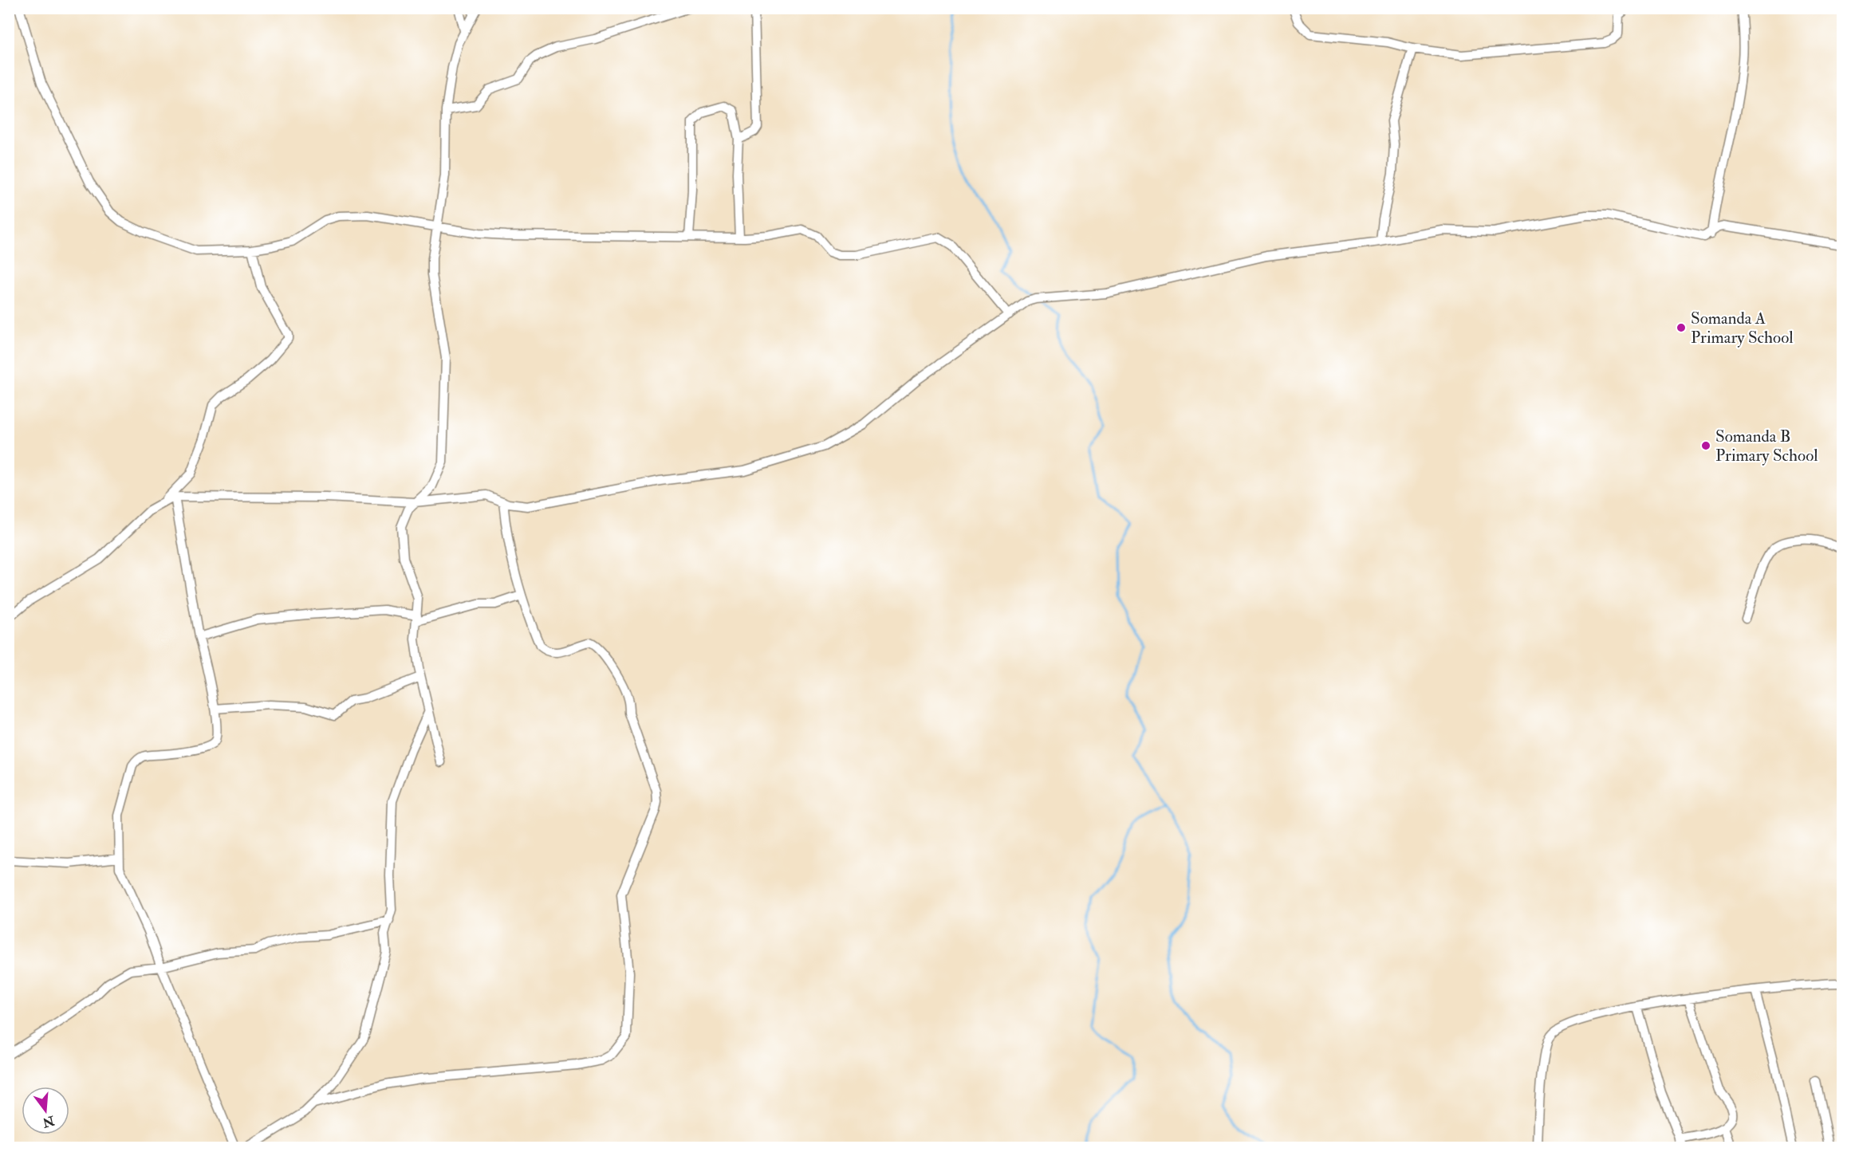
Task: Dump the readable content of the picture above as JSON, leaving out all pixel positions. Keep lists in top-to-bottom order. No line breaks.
{"places":["Somanda A Primary School","Somanda B Primary School"],"north":"bottom"}
